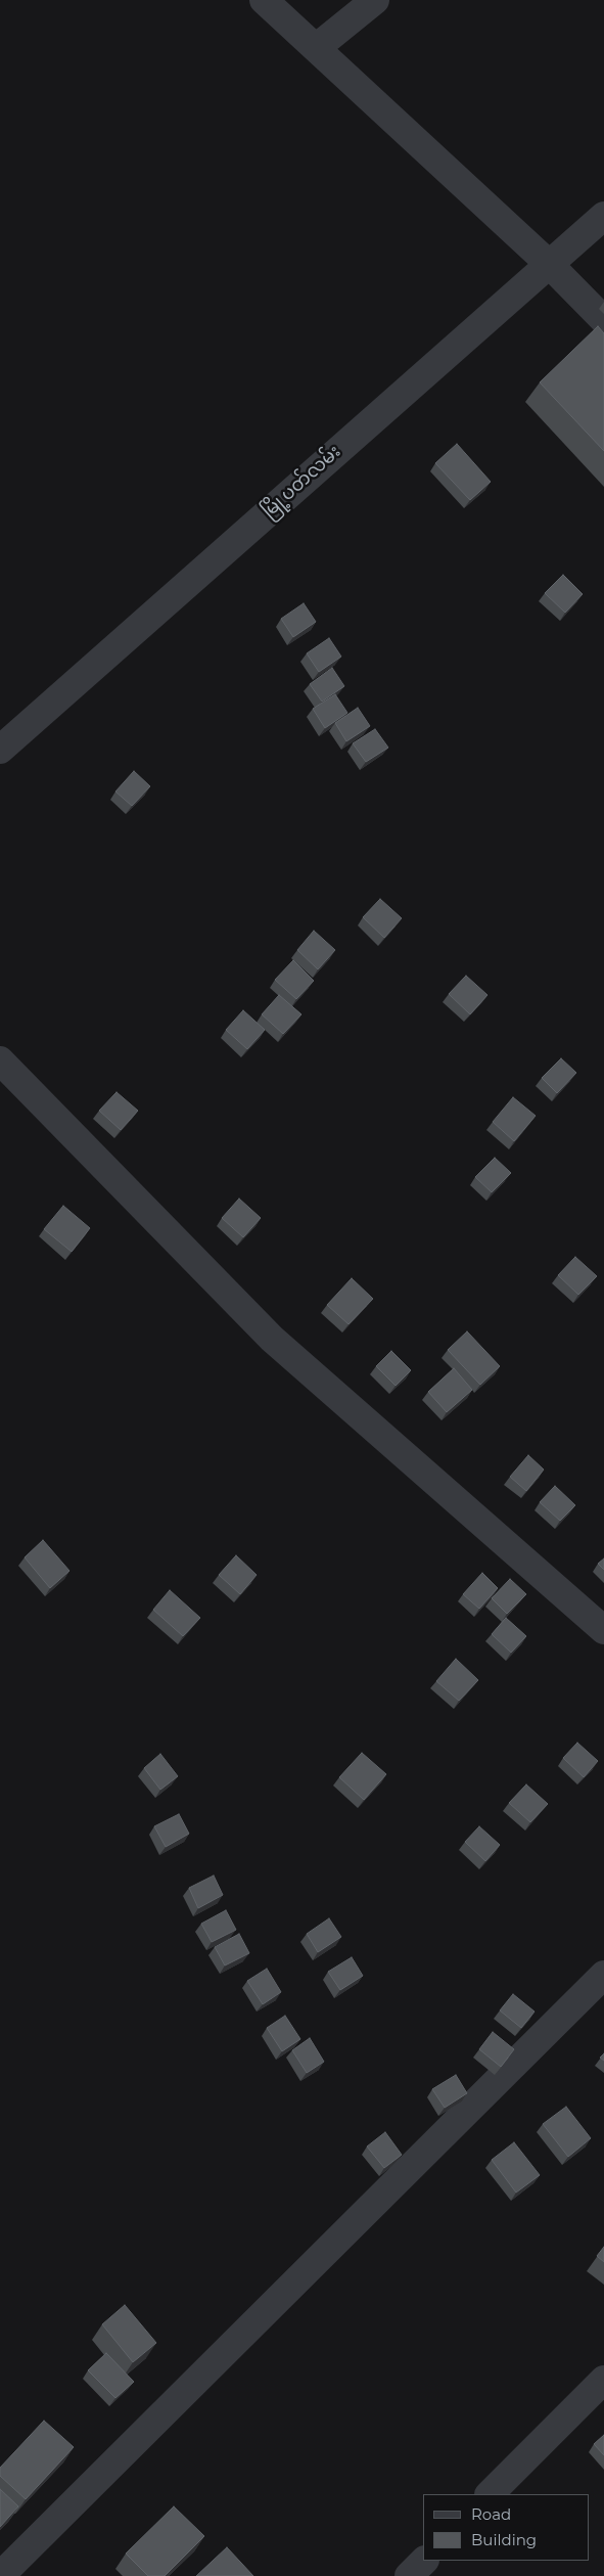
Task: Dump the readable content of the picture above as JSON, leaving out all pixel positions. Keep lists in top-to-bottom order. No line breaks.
{"streets":{"street":["မြို့ပတ်လမ်း"]},"legend":["Road","Building"]}
